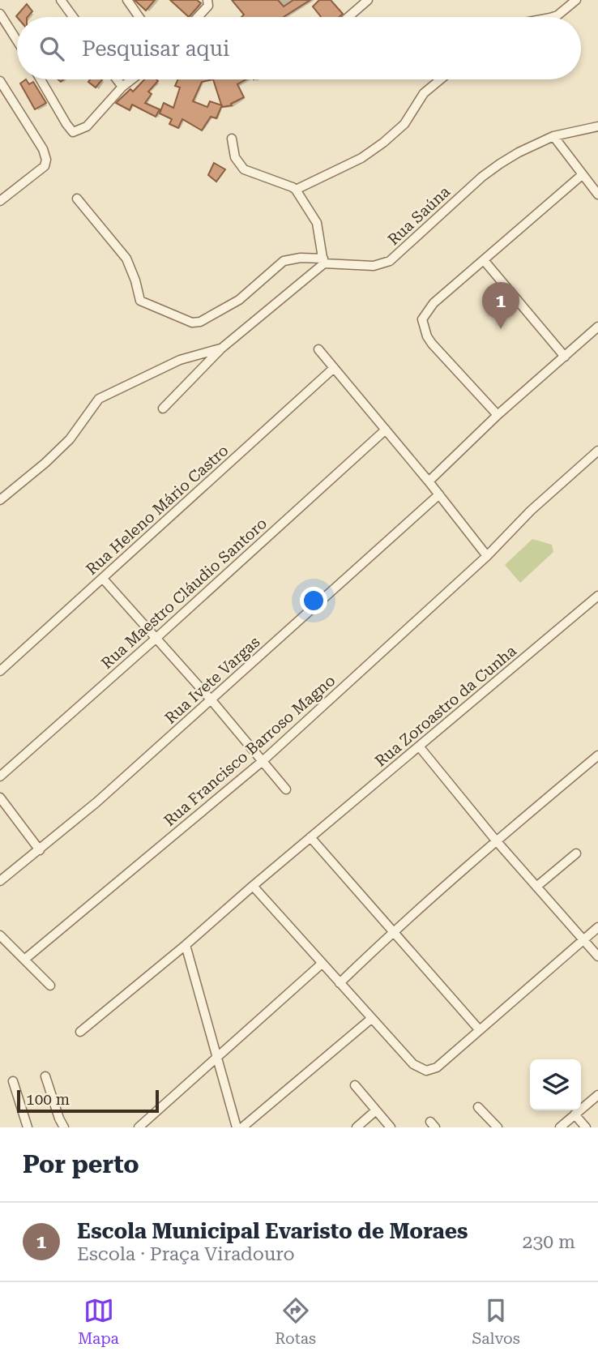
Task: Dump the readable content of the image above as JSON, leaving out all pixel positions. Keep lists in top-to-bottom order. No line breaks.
{"streets":{"street":["Rua Saúna","Rua Heleno Mário Castro","Rua Maestro Cláudio Santoro","Rua Ivete Vargas","Rua Zoroastro da Cunha","Rua Francisco Barroso Magno"]},"scale_bar":"100 m","page":{"search":"Pesquisar aqui","pins":"1","scale":"100 m","heading":"Por perto","list":[{"mark":"1","name":"Escola Municipal Evaristo de Moraes","note":"Escola · Praça Viradouro","value":"230 m"}],"nav":["Mapa","Rotas","Salvos"]}}
